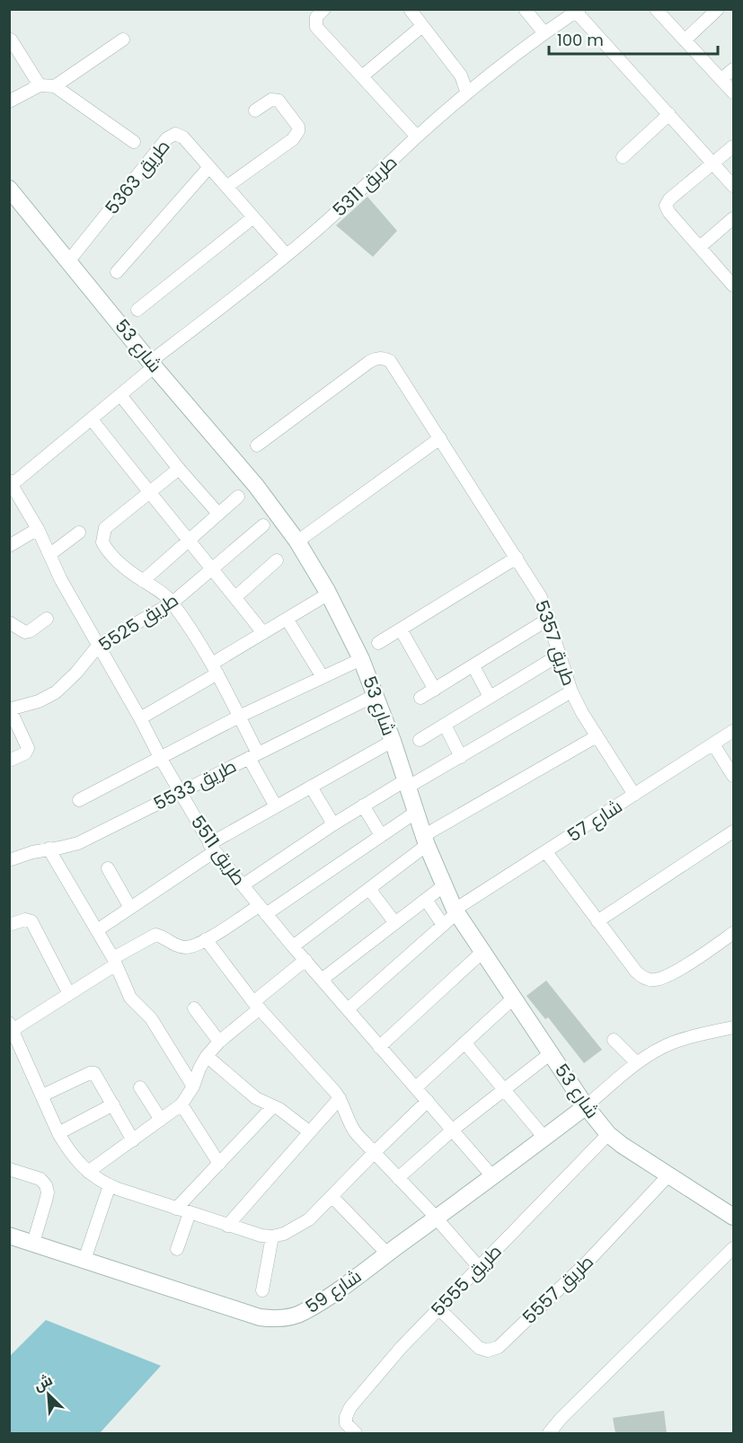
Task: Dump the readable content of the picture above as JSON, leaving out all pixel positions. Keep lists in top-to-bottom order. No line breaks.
{"streets":{"street":["طريق 5363","طريق 5311","شارع 53","طريق 5525","طريق 5357","طريق 5533","شارع 57","طريق 5511","طريق 5555","طريق 5557","شارع 59"]},"crossings":[["طريق 5363","طريق 5311"],["طريق 5363","شارع 53"],["طريق 5311","شارع 53"],["طريق 5311","طريق 5511"],["شارع 53","طريق 5533"],["شارع 53","شارع 57"],["شارع 53","طريق 5555"],["شارع 53","طريق 5557"],["شارع 53","شارع 59"],["طريق 5525","طريق 5511"],["طريق 5357","شارع 57"],["طريق 5533","طريق 5511"],["شارع 57","طريق 5511"],["طريق 5511","شارع 59"],["طريق 5555","طريق 5557"]],"scale_bar":"100 m","north":"top left"}
